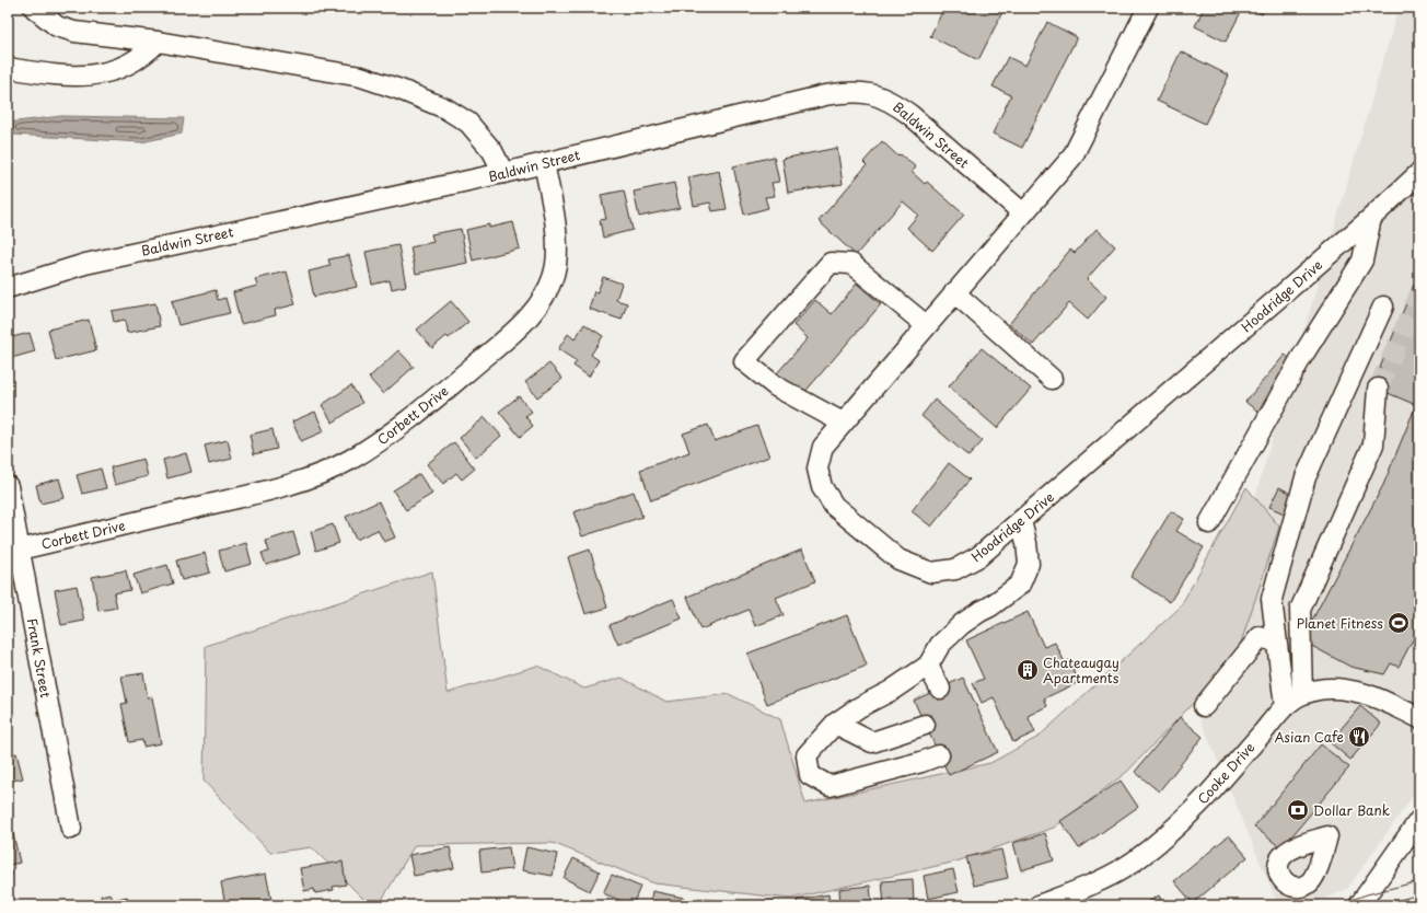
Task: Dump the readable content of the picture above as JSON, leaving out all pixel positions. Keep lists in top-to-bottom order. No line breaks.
{"streets":{"street":["Baldwin Street","Hoodridge Drive","Corbett Drive","Frank Street","Cooke Drive"]},"crossings":[["Baldwin Street","Hoodridge Drive"],["Baldwin Street","Corbett Drive"],["Corbett Drive","Frank Street"]],"places":{"sports":["Planet Fitness"],"building":["Chateaugay Apartments"],"restaurant":["Asian Cafe"],"bank":["Dollar Bank"]}}
